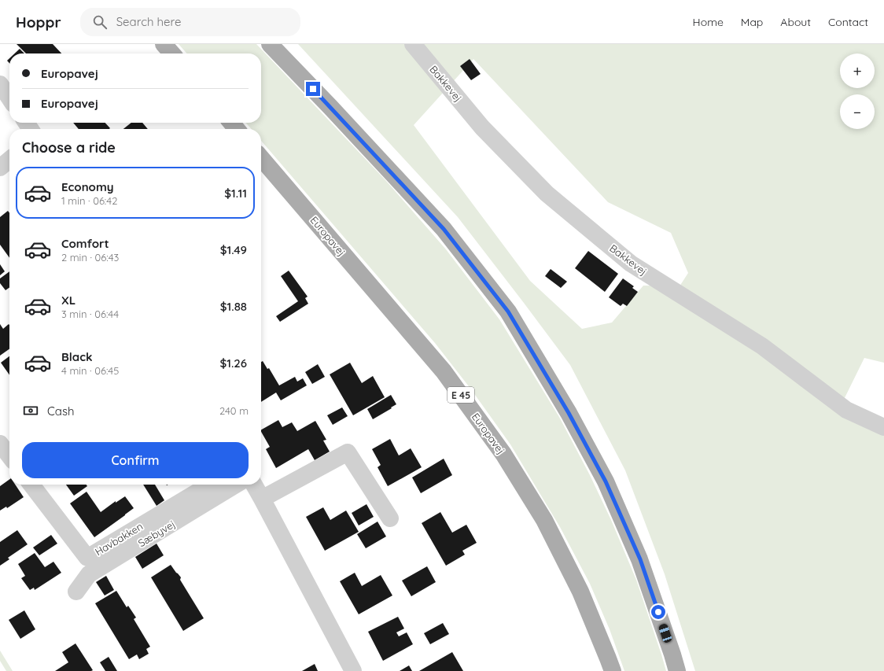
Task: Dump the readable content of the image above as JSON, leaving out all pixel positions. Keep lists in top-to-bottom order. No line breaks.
{"streets":{"main road":["Europavej","E 45"],"street":["Bakkevej","Sæbyvej","Havbakken"]},"page":{"header":"Hoppr","search":"Search here","nav":["Home","Map","About","Contact"],"map_buttons":["+","−"],"banner":["Europavej","Europavej"],"heading":"Choose a ride","list":[{"name":"Economy","note":"1 min · 06:42","value":"$1.11"},{"name":"Comfort","note":"2 min · 06:43","value":"$1.49"},{"name":"XL","note":"3 min · 06:44","value":"$1.88"},{"name":"Black","note":"4 min · 06:45","value":"$1.26"}],"pay":["Cash","240 m"],"buttons":"Confirm"}}
